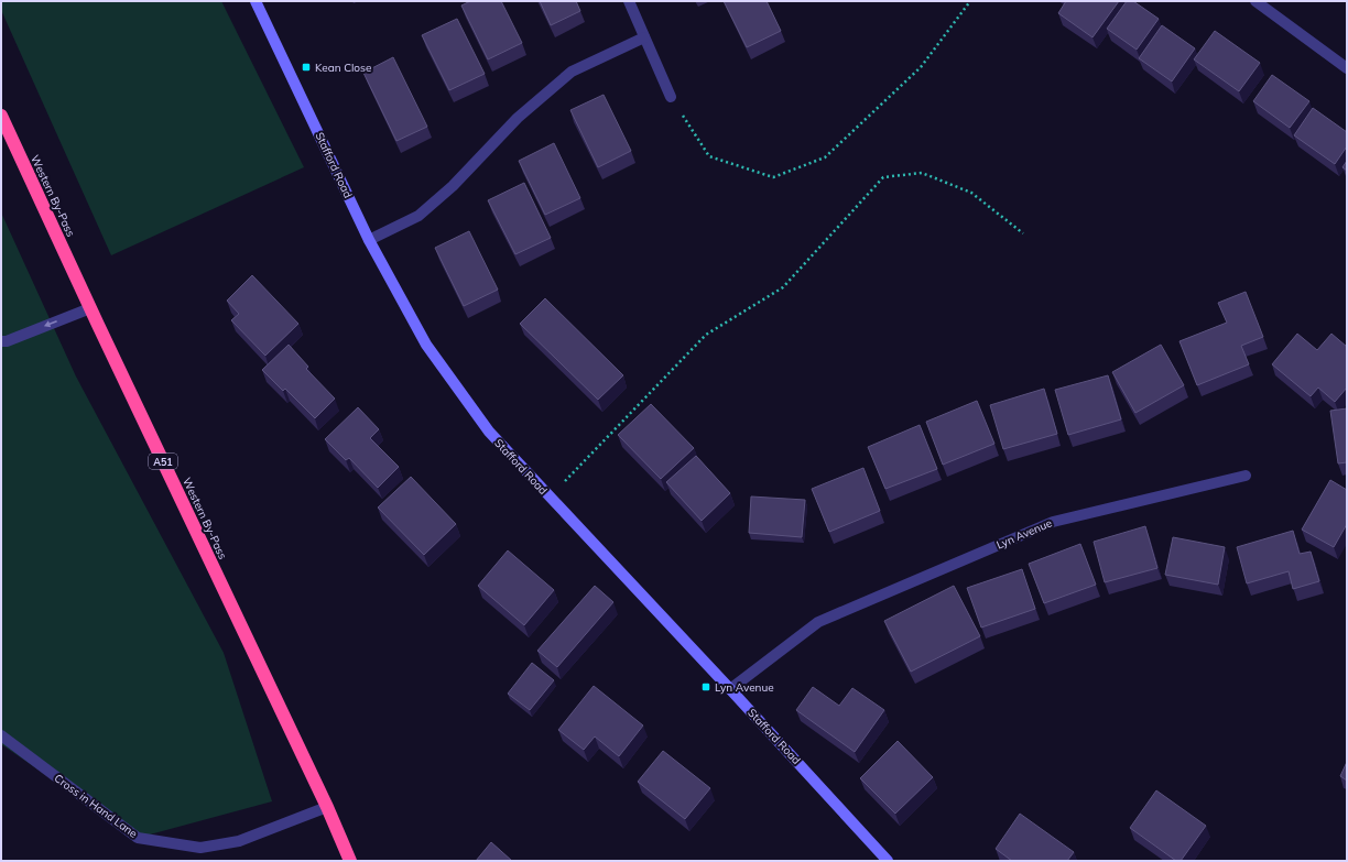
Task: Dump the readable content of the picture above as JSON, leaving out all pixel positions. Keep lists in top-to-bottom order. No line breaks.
{"streets":{"highway":["Western By-Pass","A51"],"street":["Stafford Road","Lyn Avenue","Cross in Hand Lane"]},"crossings":[["Stafford Road","Lyn Avenue"],["Western By-Pass","Cross in Hand Lane"]],"places":{"transit":["Kean Close","Lyn Avenue"]}}
